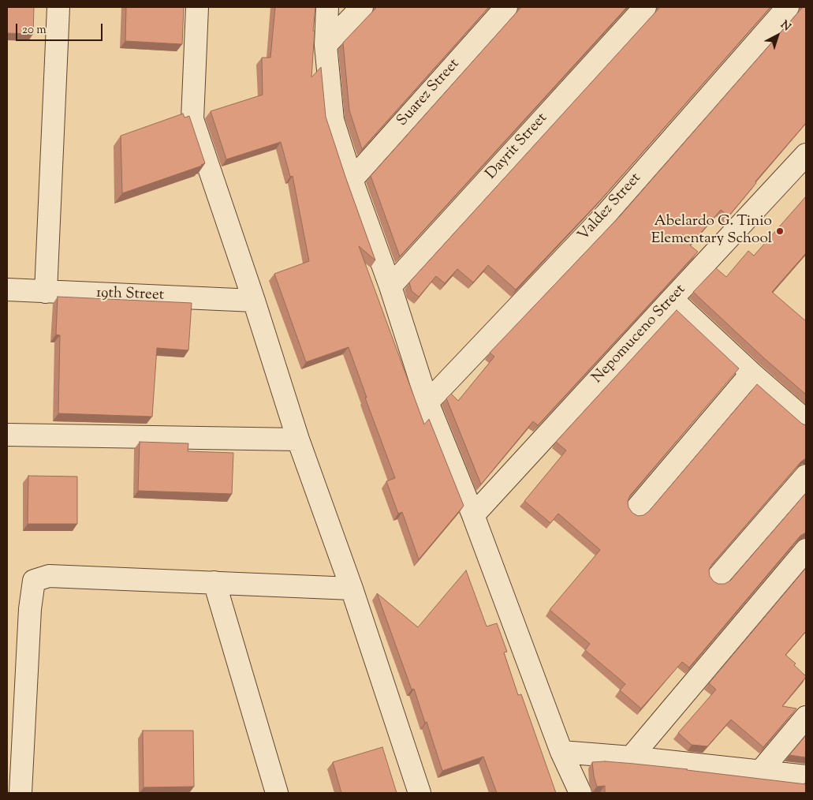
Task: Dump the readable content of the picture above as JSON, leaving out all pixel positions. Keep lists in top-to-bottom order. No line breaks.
{"streets":{"street":["Suarez Street","Dayrit Street","Valdez Street","19th Street","Nepomuceno Street"]},"places":["Abelardo G. Tinio Elementary School"],"scale_bar":"20 m","north":"top right"}
